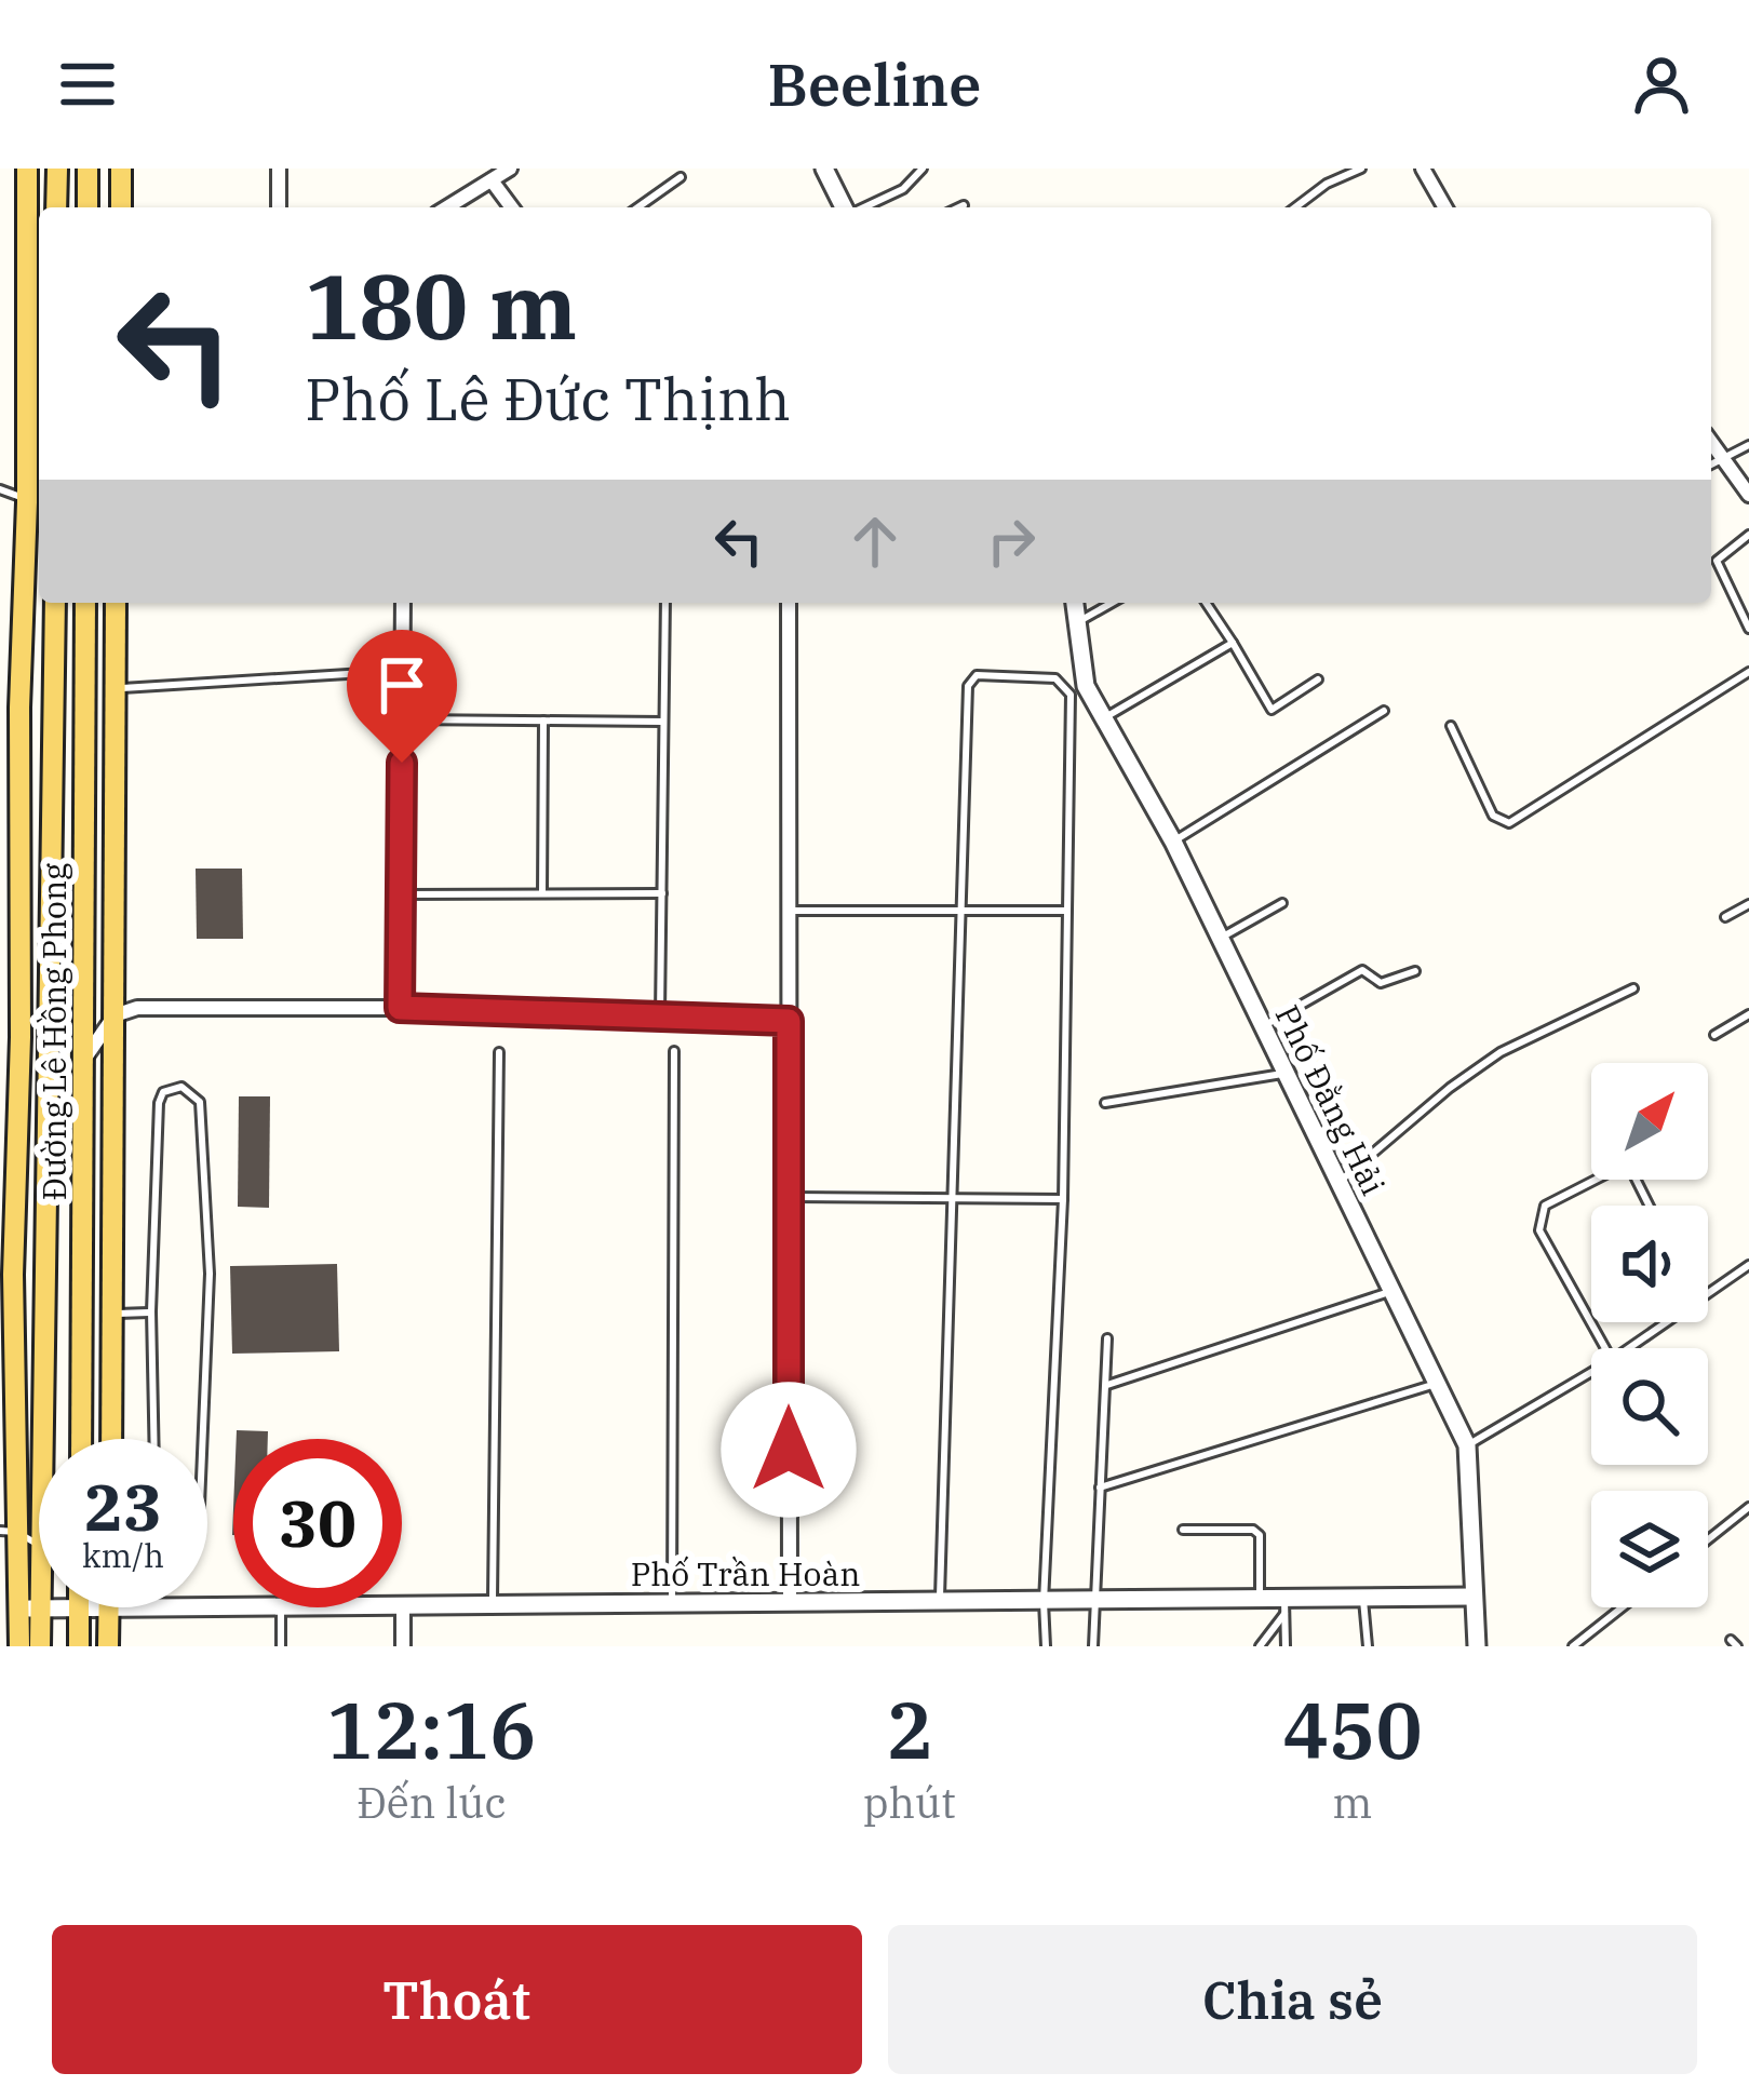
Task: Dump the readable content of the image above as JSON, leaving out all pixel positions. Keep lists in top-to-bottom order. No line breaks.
{"streets":{"main road":["Đường Lê Hồng Phong"],"street":["Phố Đằng Hải","Phố Trần Hoàn"]},"crossings":[["Đường Lê Hồng Phong","Phố Trần Hoàn"],["Phố Đằng Hải","Phố Trần Hoàn"]],"north":"top right","page":{"header":"Beeline","turn":["180 m","Phố Lê Đức Thịnh"],"speed":"23 km/h","limit":"30","eta":["12:16","Đến lúc","2","phút","450","m"],"buttons":["Thoát","Chia sẻ"]}}
